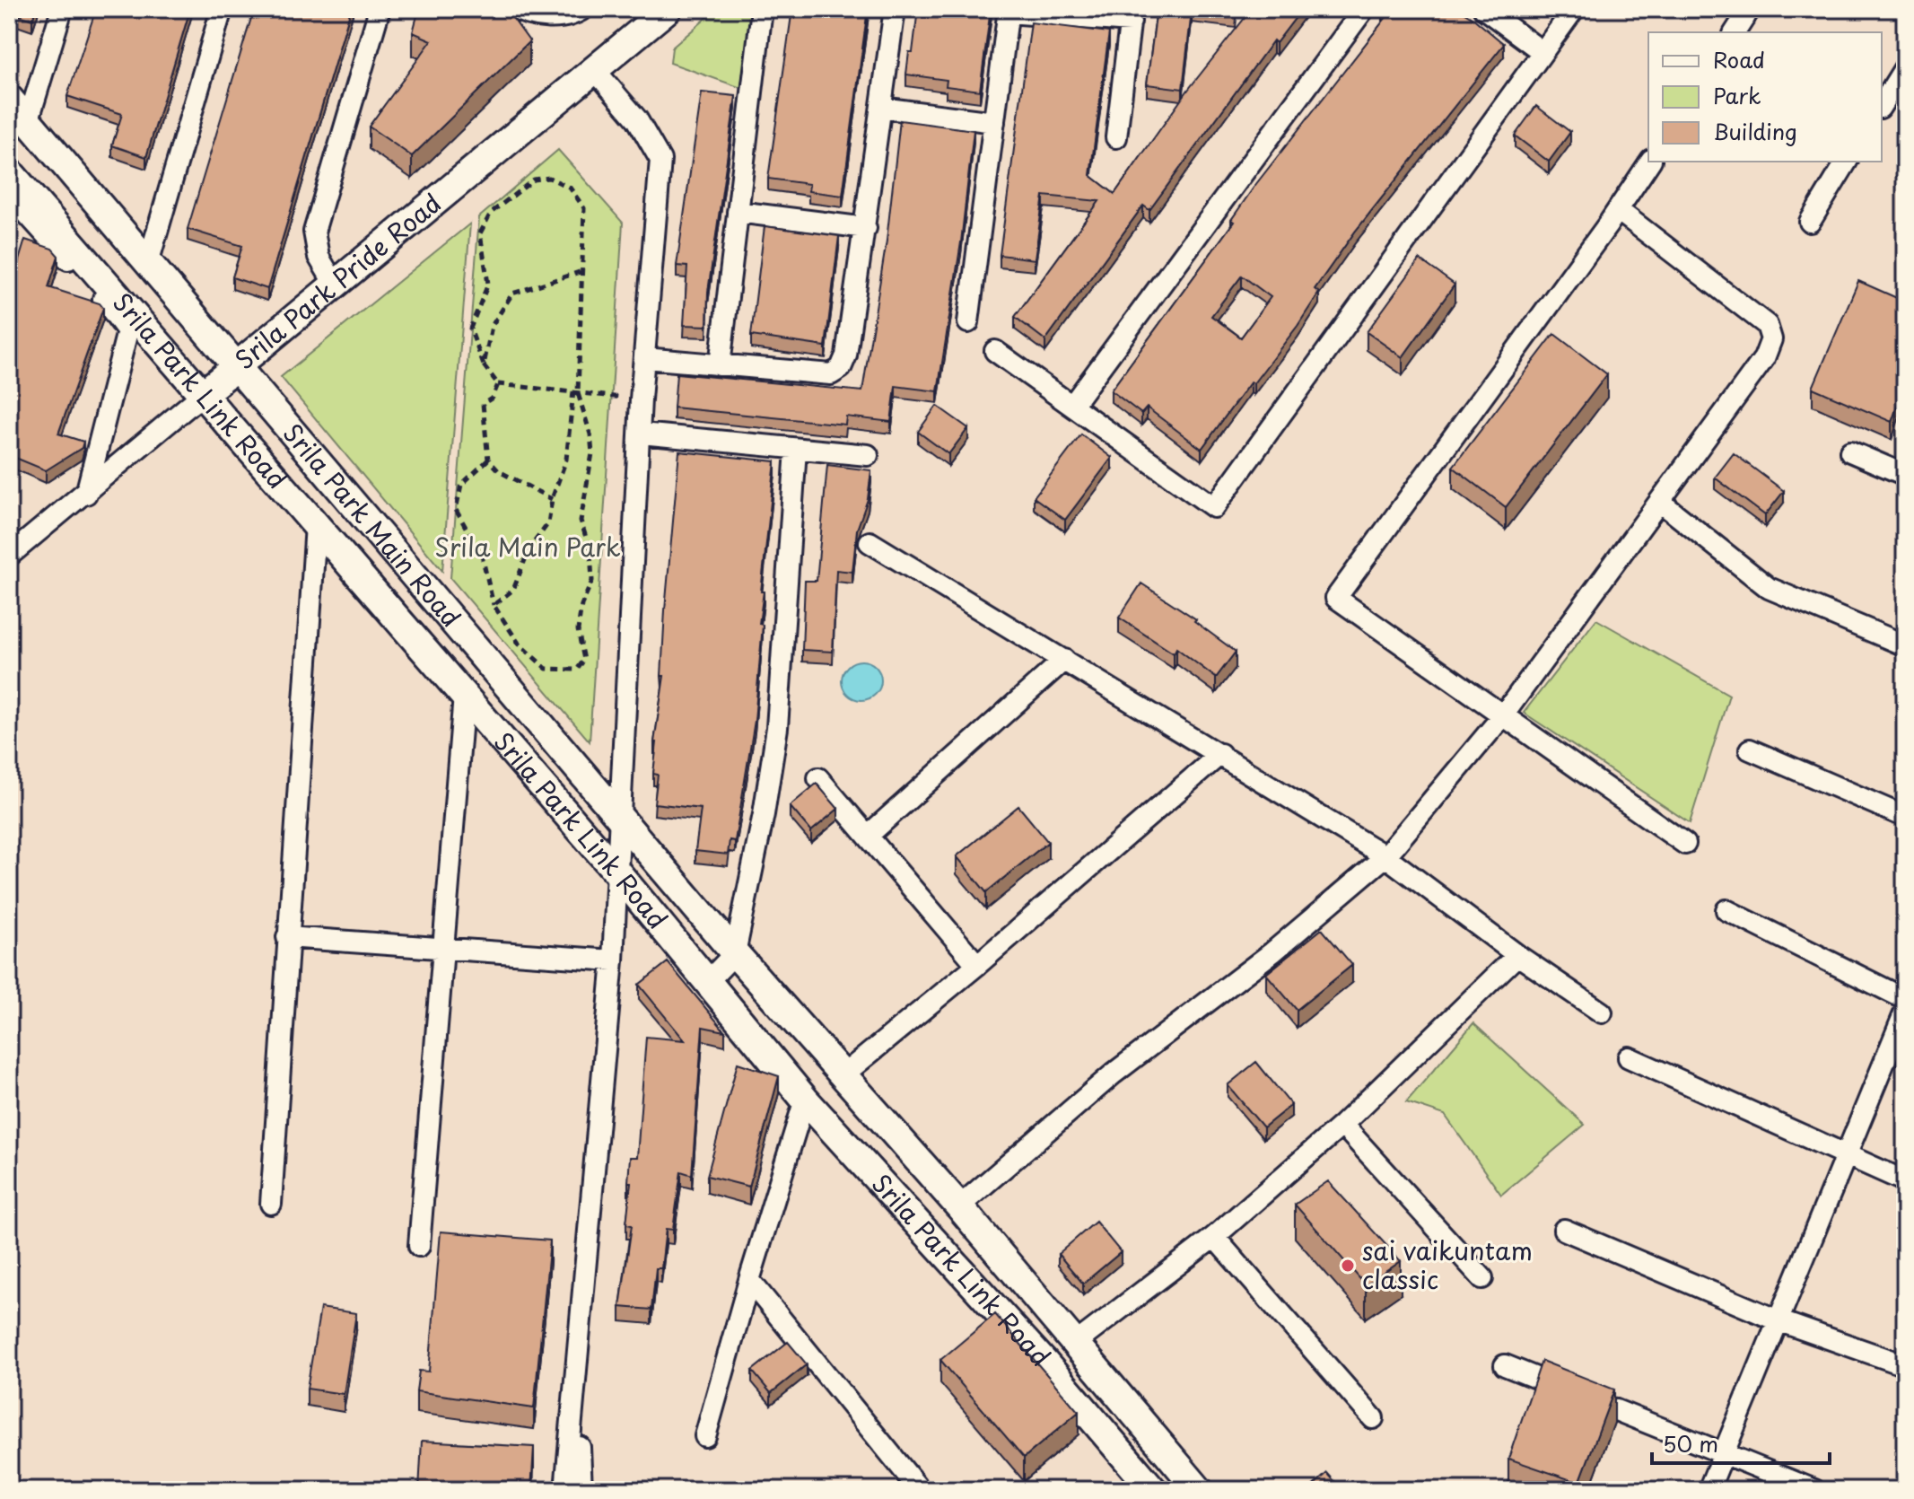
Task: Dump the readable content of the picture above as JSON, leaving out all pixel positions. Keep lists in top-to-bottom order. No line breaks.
{"streets":{"street":["Srila Park Pride Road","Srila Park Link Road","Srila Park Main Road"]},"crossings":[["Srila Park Pride Road","Srila Park Link Road"],["Srila Park Pride Road","Srila Park Main Road"],["Srila Park Link Road","Srila Park Main Road"]],"parks":["Srila Main Park"],"places":["sai vaikuntam classic"],"legend":["Road","Park","Building"],"scale_bar":"50 m"}
